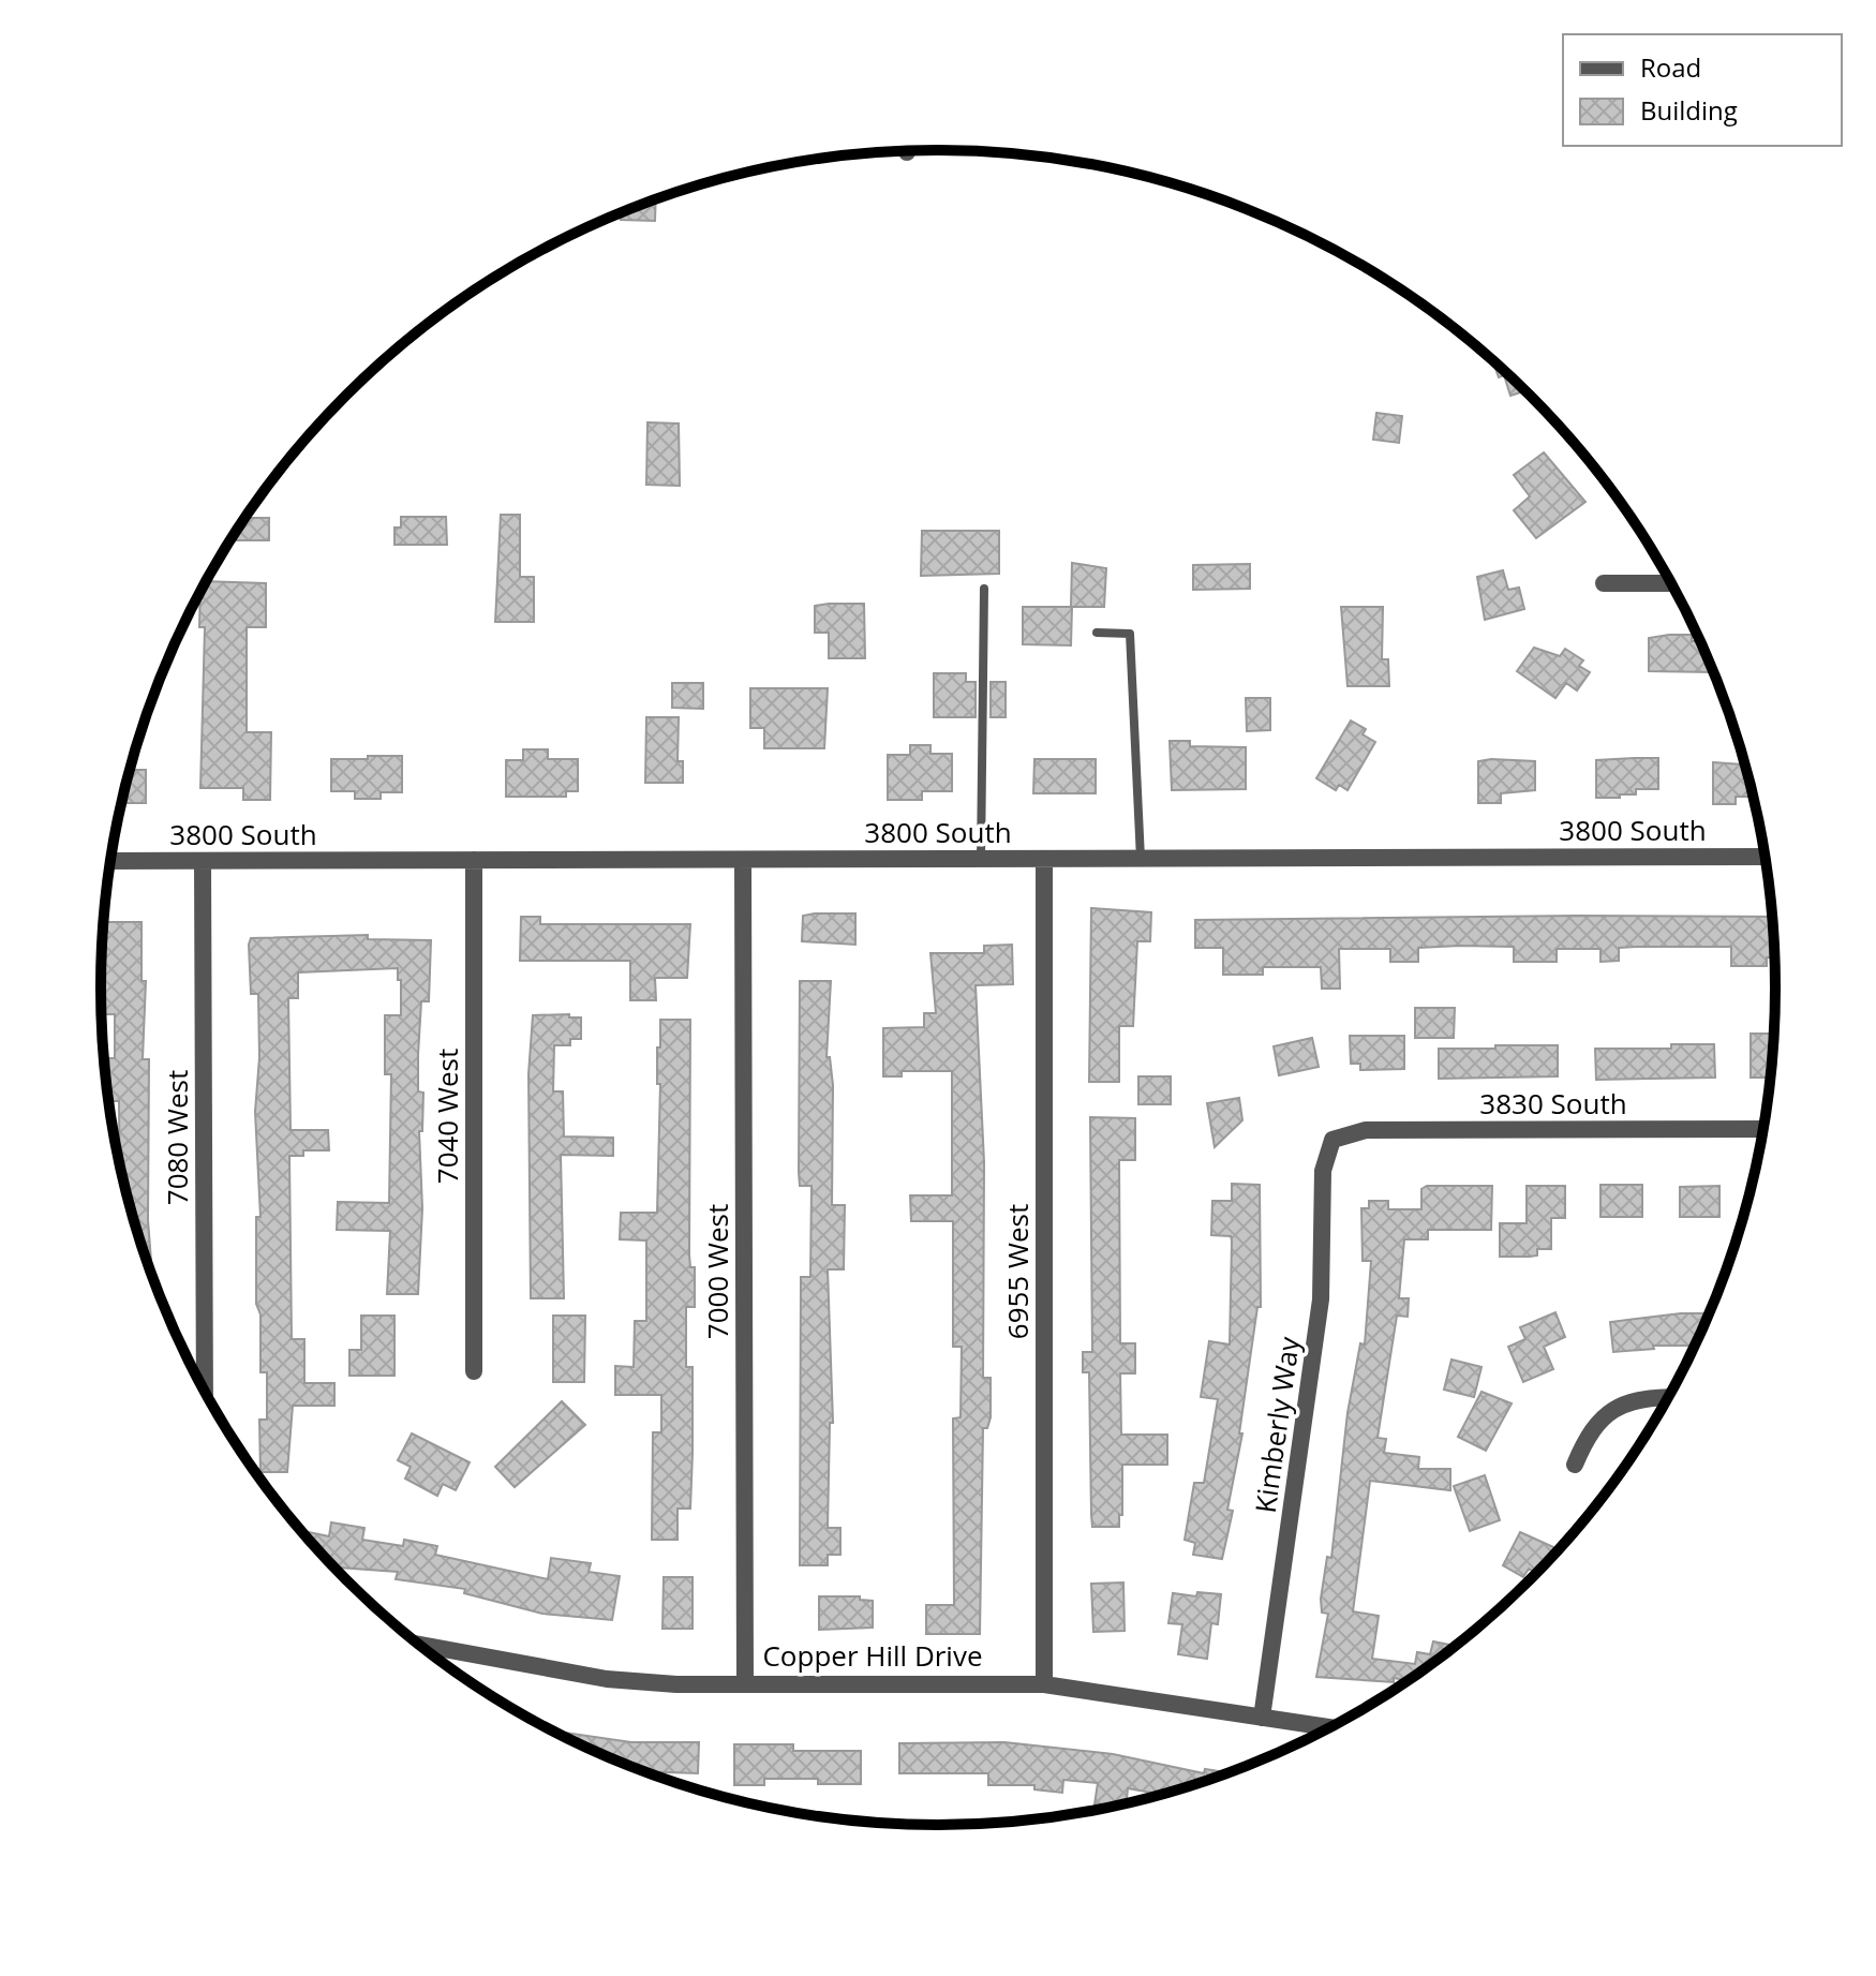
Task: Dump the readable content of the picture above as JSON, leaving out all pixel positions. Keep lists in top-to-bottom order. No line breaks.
{"streets":{"street":["3800 South","3830 South","7040 West","7080 West","7000 West","6955 West","Kimberly Way","Copper Hill Drive"]},"crossings":[["3800 South","7040 West"],["3800 South","7080 West"],["3800 South","7000 West"],["3800 South","6955 West"],["3830 South","Kimberly Way"],["7000 West","Copper Hill Drive"],["6955 West","Copper Hill Drive"],["Kimberly Way","Copper Hill Drive"]],"legend":["Road","Building"]}
